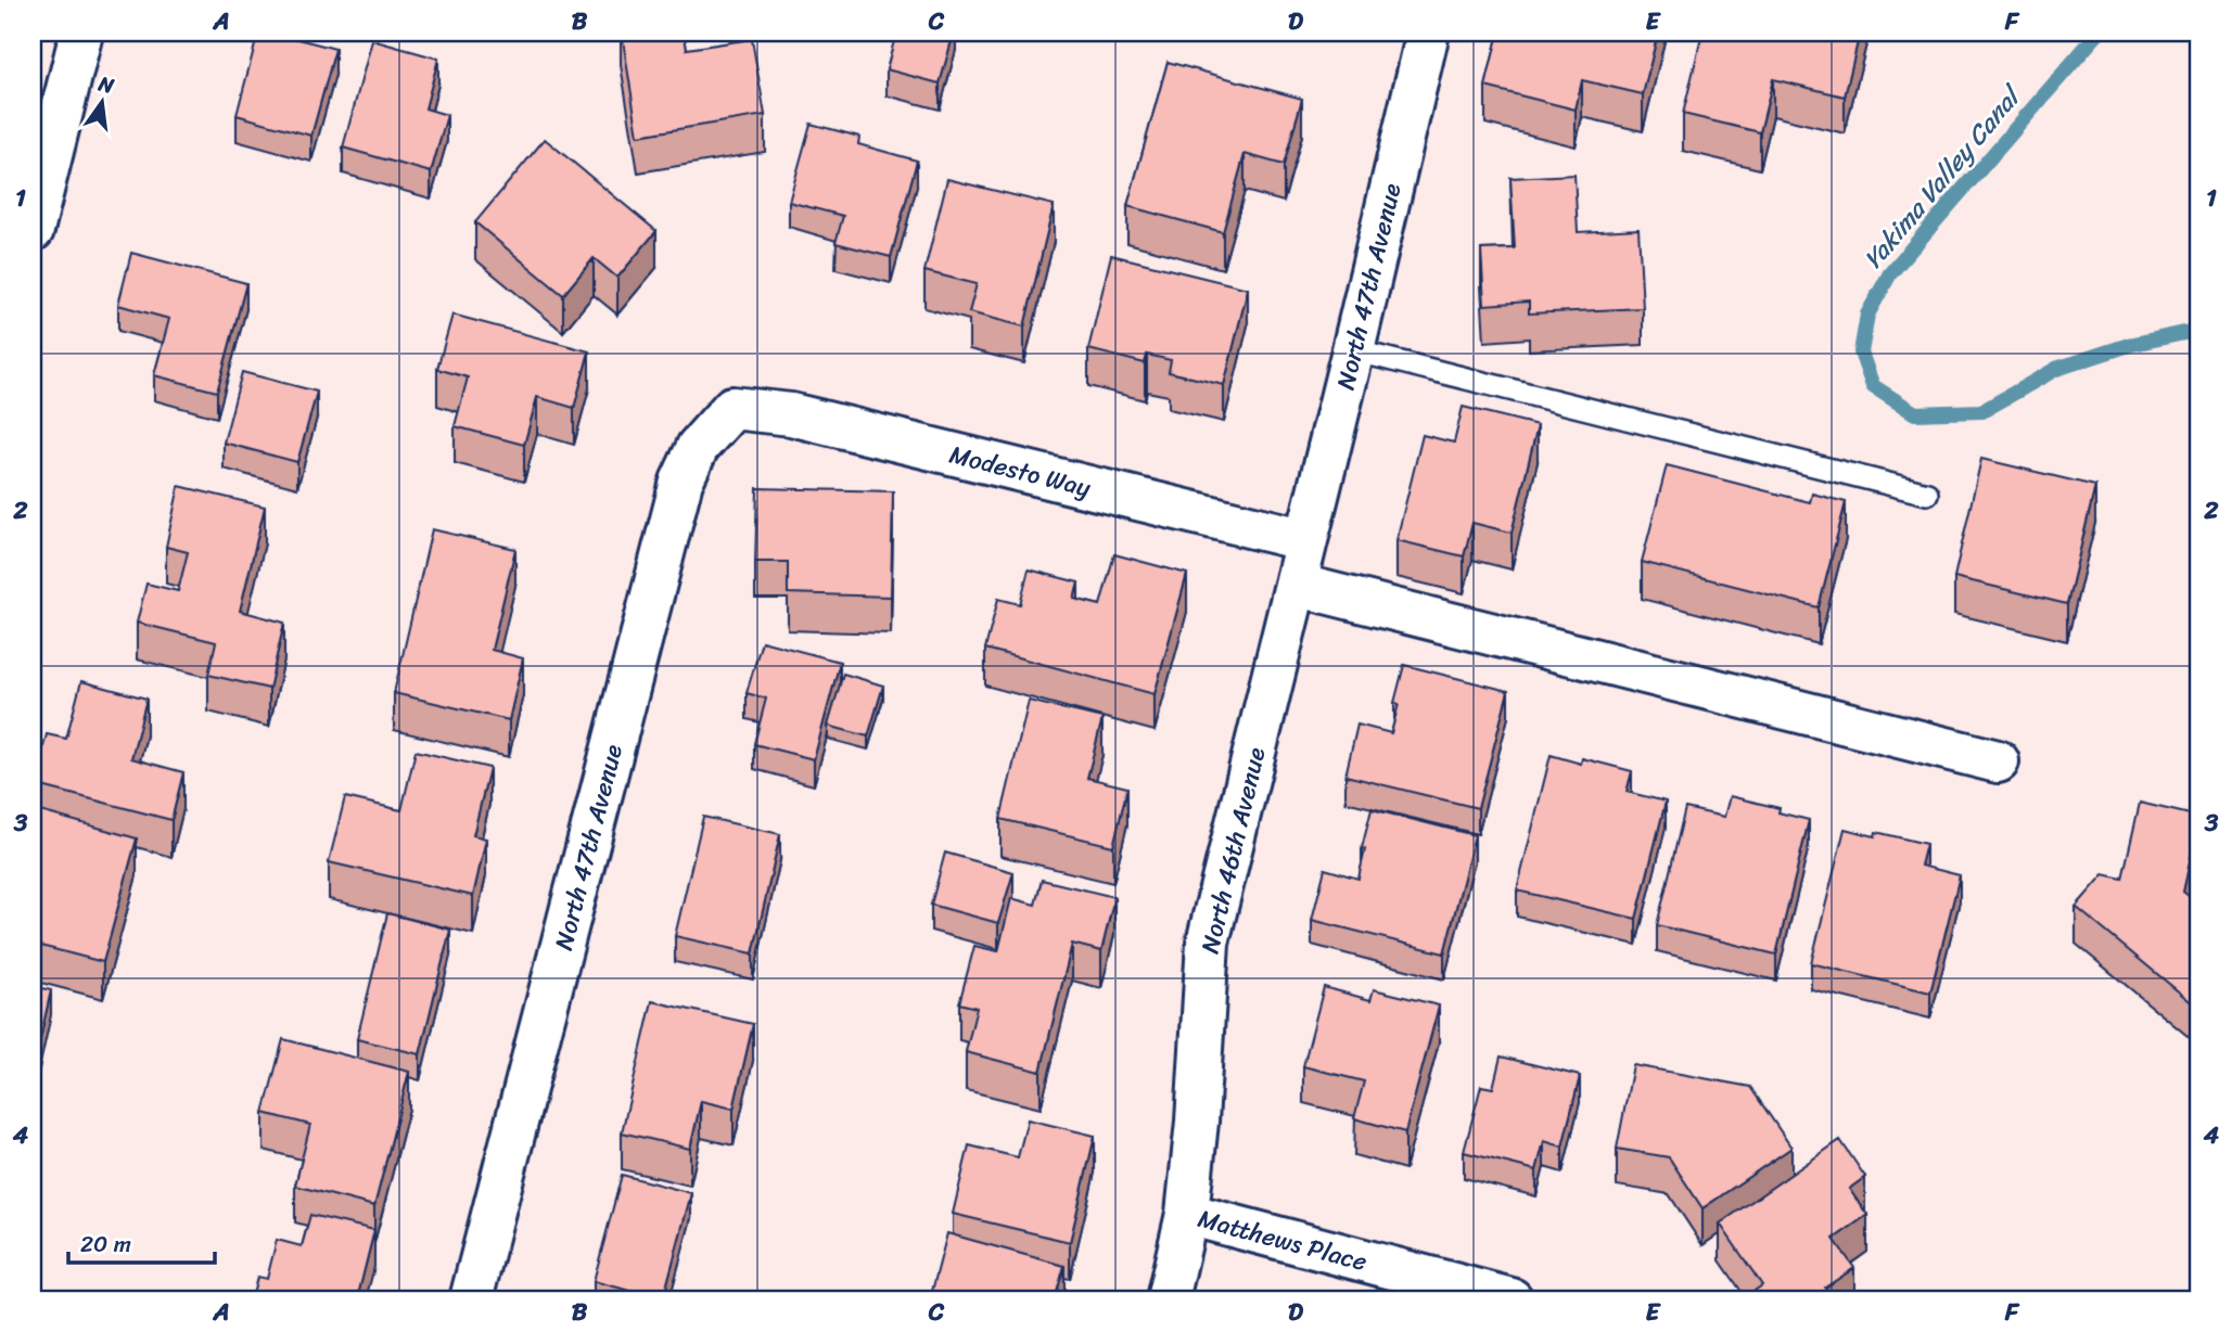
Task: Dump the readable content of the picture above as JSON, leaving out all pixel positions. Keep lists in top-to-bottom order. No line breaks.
{"streets":{"street":["North 47th Avenue","Modesto Way","North 46th Avenue","Matthews Place"]},"crossings":[["North 47th Avenue","Modesto Way"],["North 47th Avenue","North 46th Avenue"],["Modesto Way","North 46th Avenue"],["North 46th Avenue","Matthews Place"]],"water":["Yakima Valley Canal"],"scale_bar":"20 m","north":"top","grid":{"columns":["A","B","C","D","E","F"],"rows":["1","2","3","4"]}}
